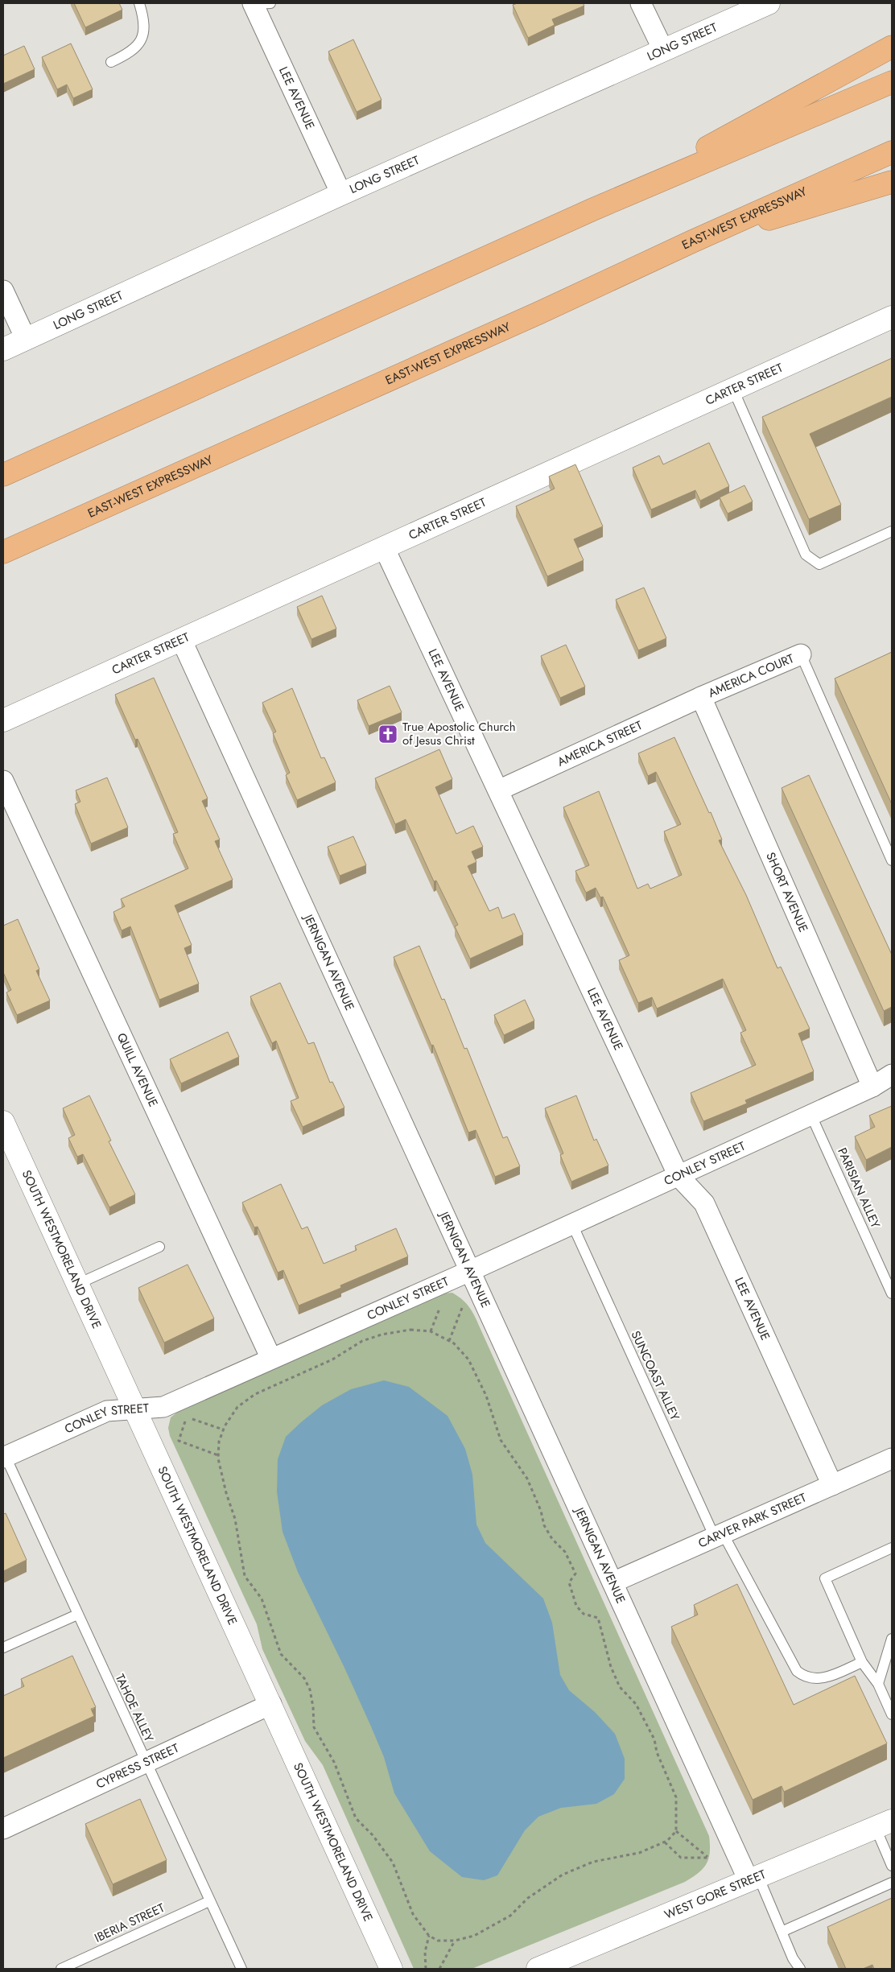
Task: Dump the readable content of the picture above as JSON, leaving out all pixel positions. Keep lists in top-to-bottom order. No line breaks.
{"streets":{"highway":["EAST-WEST EXPRESSWAY"],"street":["LONG STREET","LEE AVENUE","CARTER STREET","AMERICA COURT","AMERICA STREET","SHORT AVENUE","JERNIGAN AVENUE","QUILL AVENUE","CONLEY STREET","SOUTH WESTMORELAND DRIVE","CARVER PARK STREET","CYPRESS STREET","WEST GORE STREET"],"lane":["PARISIAN ALLEY","SUNCOAST ALLEY","TAHOE ALLEY","IBERIA STREET"]},"crossings":[["LONG STREET","LEE AVENUE"],["LEE AVENUE","CARTER STREET"],["LEE AVENUE","AMERICA STREET"],["LEE AVENUE","CONLEY STREET"],["LEE AVENUE","CARVER PARK STREET"],["CARTER STREET","JERNIGAN AVENUE"],["AMERICA COURT","AMERICA STREET"],["AMERICA COURT","SHORT AVENUE"],["AMERICA STREET","SHORT AVENUE"],["SHORT AVENUE","CONLEY STREET"],["JERNIGAN AVENUE","CONLEY STREET"],["JERNIGAN AVENUE","CARVER PARK STREET"],["JERNIGAN AVENUE","WEST GORE STREET"],["QUILL AVENUE","CONLEY STREET"],["CONLEY STREET","PARISIAN ALLEY"],["CONLEY STREET","SOUTH WESTMORELAND DRIVE"],["CONLEY STREET","SUNCOAST ALLEY"],["CONLEY STREET","TAHOE ALLEY"],["SOUTH WESTMORELAND DRIVE","CYPRESS STREET"],["SUNCOAST ALLEY","CARVER PARK STREET"],["TAHOE ALLEY","CYPRESS STREET"],["TAHOE ALLEY","IBERIA STREET"]],"places":{"church":["True Apostolic Church of Jesus Christ"]}}
